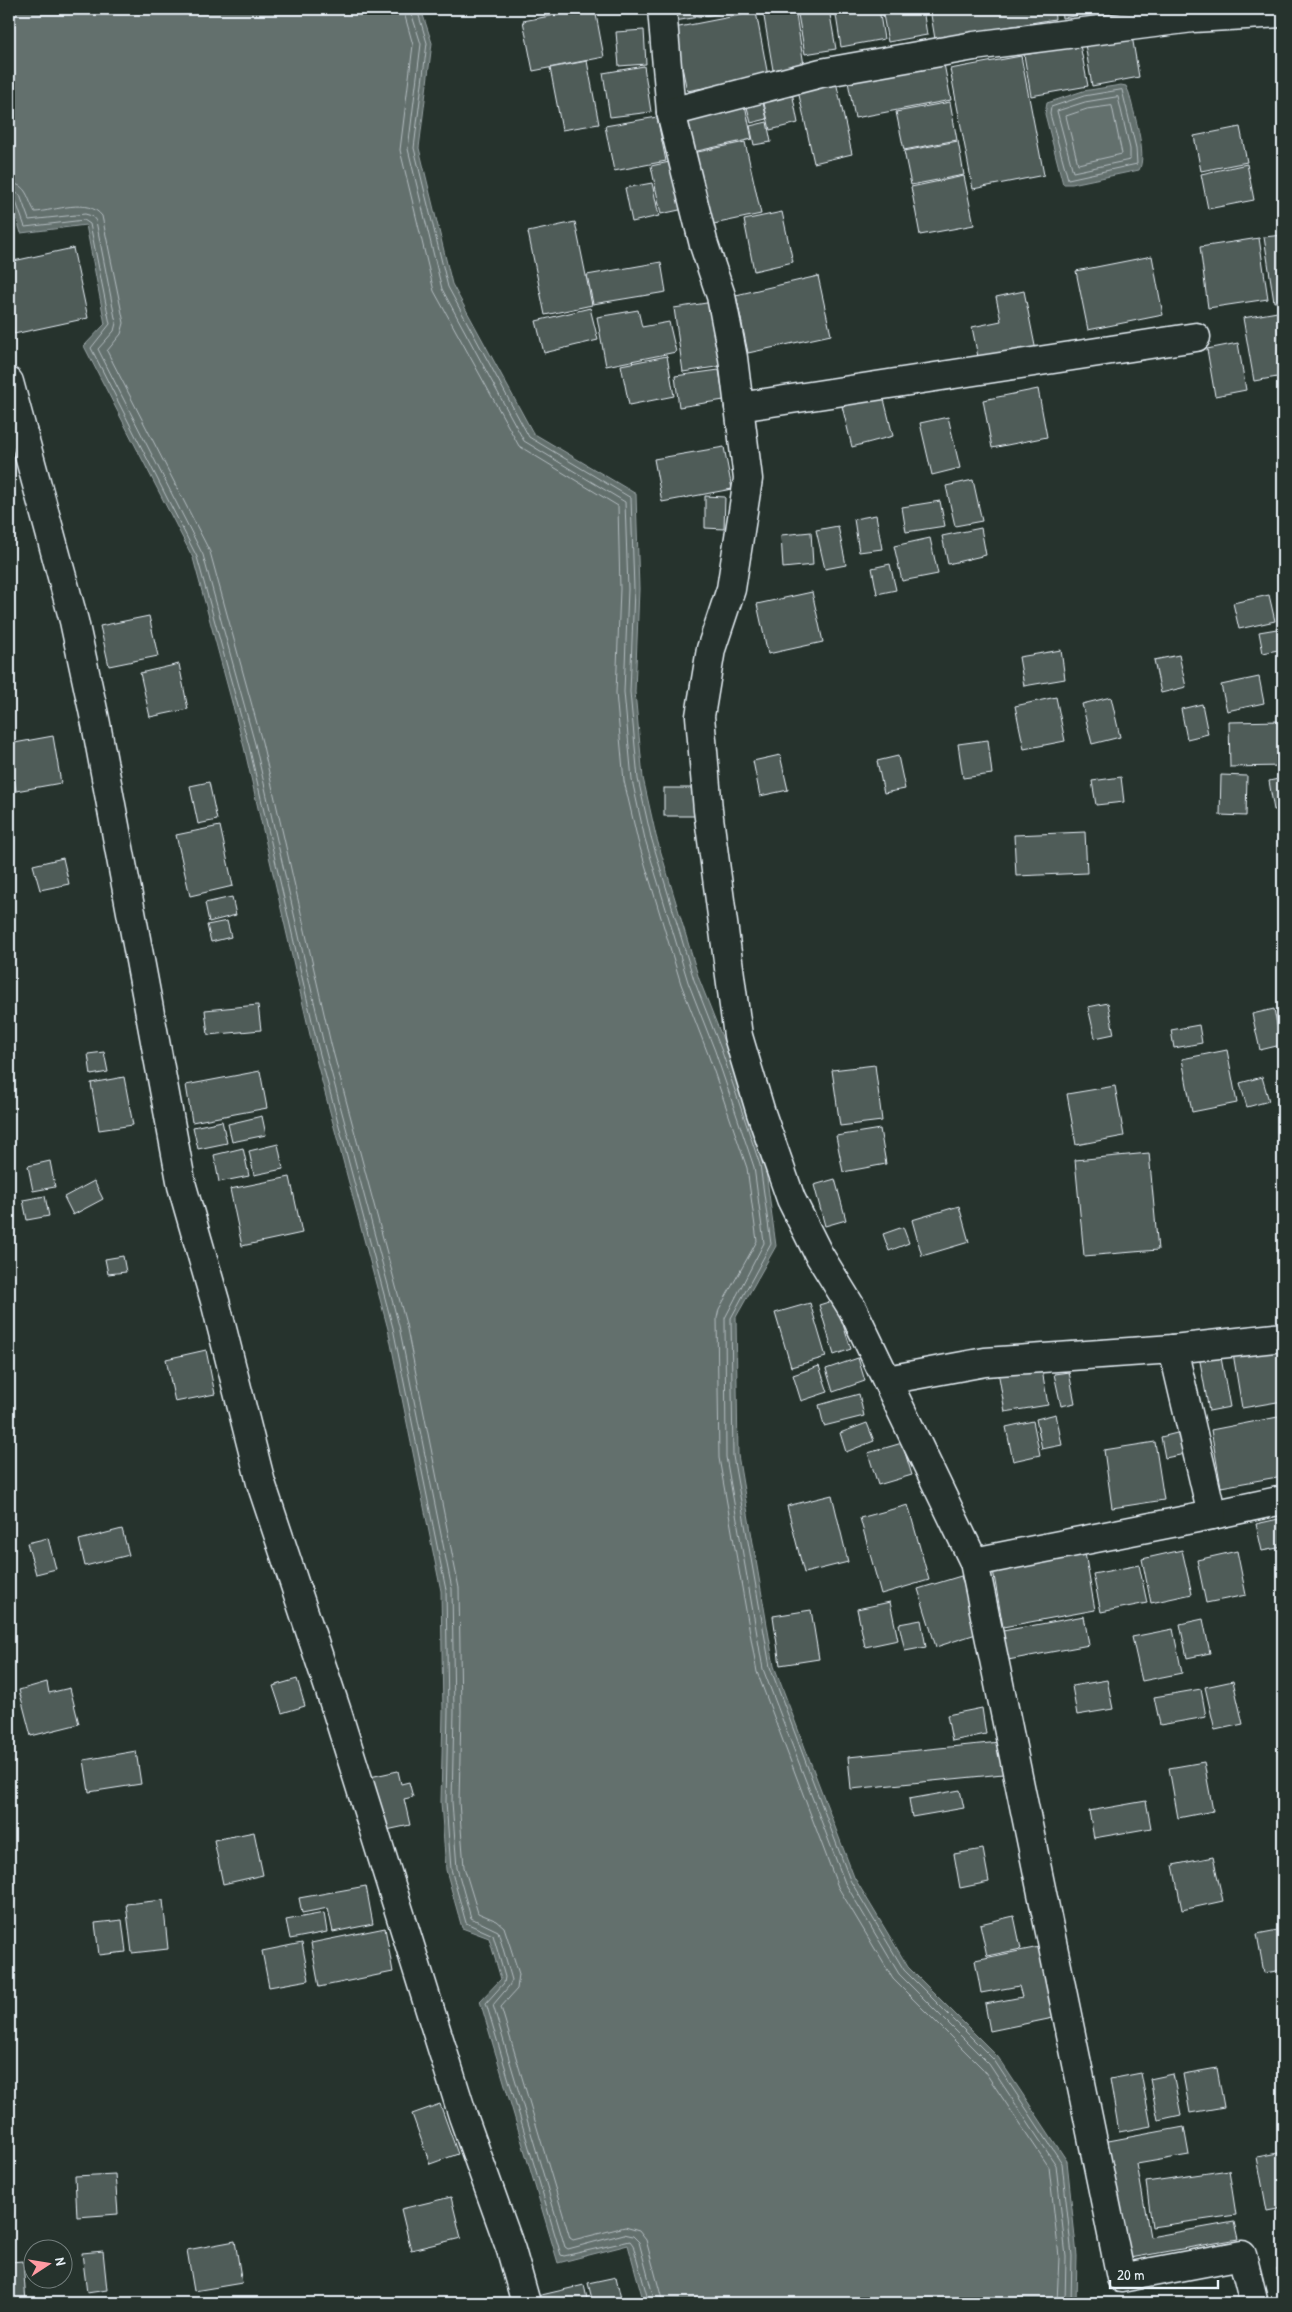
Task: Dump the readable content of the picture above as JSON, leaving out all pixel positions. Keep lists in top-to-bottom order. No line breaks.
{"scale_bar":"20 m","north":"right"}
